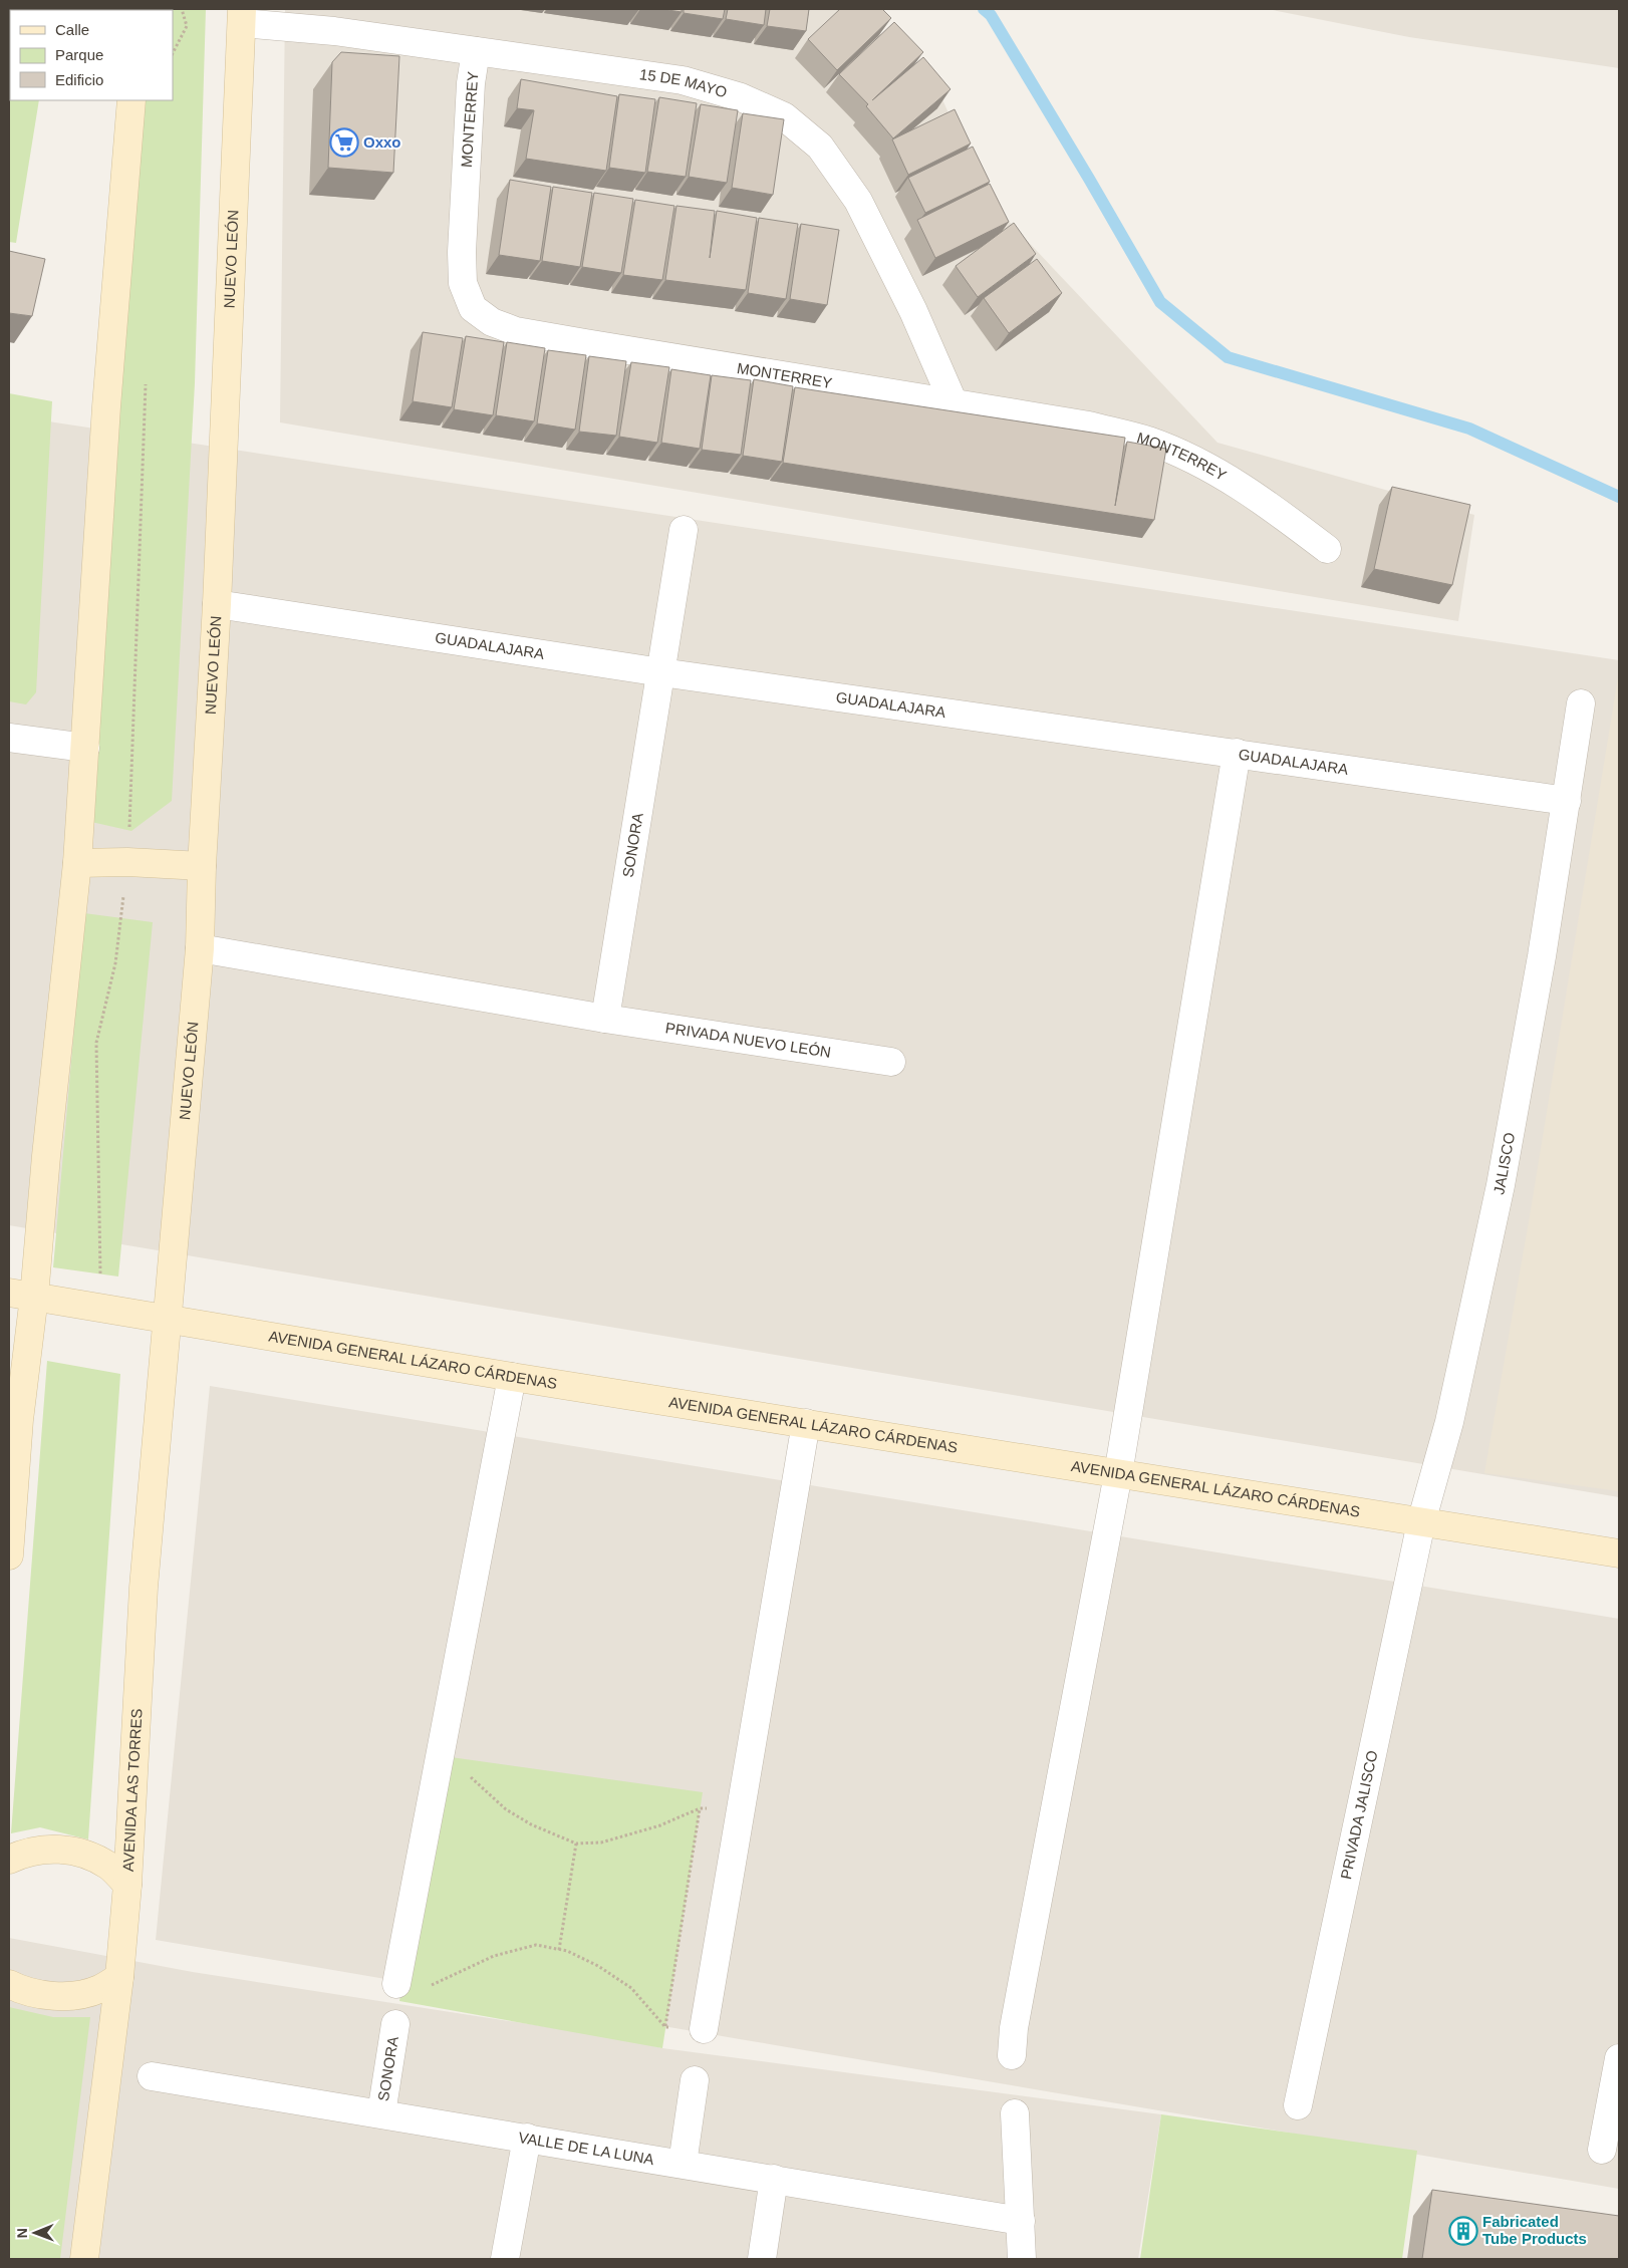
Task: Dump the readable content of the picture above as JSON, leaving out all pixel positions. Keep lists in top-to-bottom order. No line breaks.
{"streets":{"street":["15 DE MAYO","MONTERREY","NUEVO LEÓN","GUADALAJARA","SONORA","PRIVADA NUEVO LEÓN","JALISCO","AVENIDA GENERAL LÁZARO CÁRDENAS","AVENIDA LAS TORRES","PRIVADA JALISCO","VALLE DE LA LUNA"]},"crossings":[["15 DE MAYO","MONTERREY"],["15 DE MAYO","NUEVO LEÓN"],["NUEVO LEÓN","GUADALAJARA"],["NUEVO LEÓN","PRIVADA NUEVO LEÓN"],["NUEVO LEÓN","AVENIDA GENERAL LÁZARO CÁRDENAS"],["NUEVO LEÓN","AVENIDA LAS TORRES"],["GUADALAJARA","SONORA"],["GUADALAJARA","JALISCO"],["SONORA","PRIVADA NUEVO LEÓN"],["SONORA","VALLE DE LA LUNA"],["JALISCO","AVENIDA GENERAL LÁZARO CÁRDENAS"],["JALISCO","PRIVADA JALISCO"],["AVENIDA GENERAL LÁZARO CÁRDENAS","AVENIDA LAS TORRES"],["AVENIDA GENERAL LÁZARO CÁRDENAS","PRIVADA JALISCO"]],"places":{"supermarket":["Oxxo"],"building":["Fabricated Tube Products"]},"legend":["Calle","Parque","Edificio"],"north":"left"}
